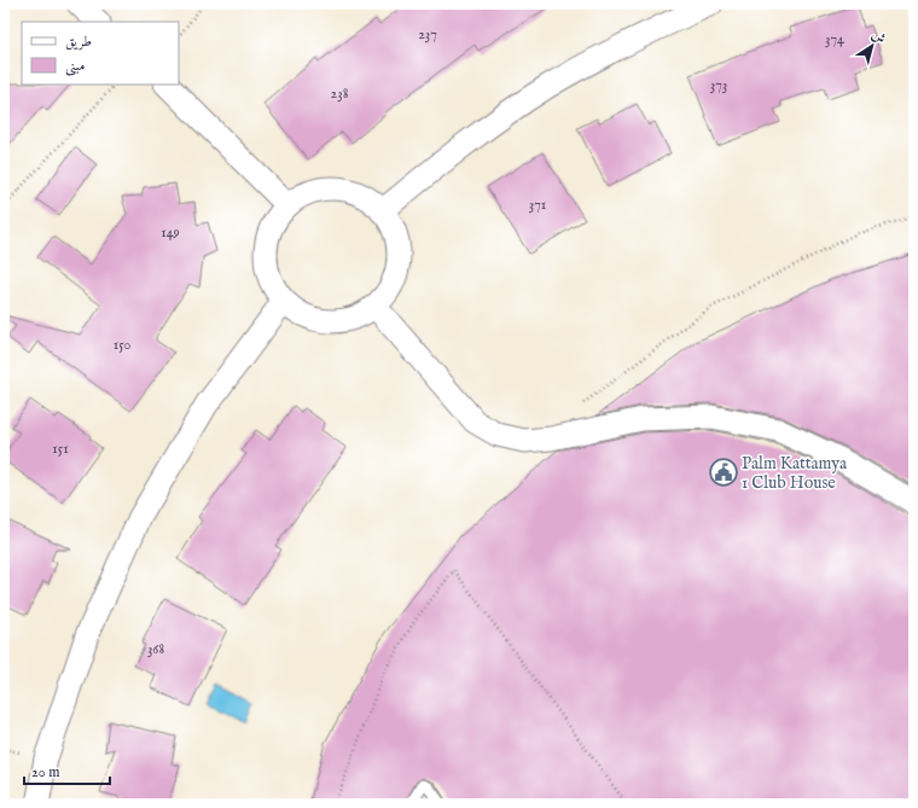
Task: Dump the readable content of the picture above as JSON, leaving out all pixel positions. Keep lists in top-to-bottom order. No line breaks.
{"places":{"public building":["Palm Kattamya 1 Club House"]},"house_numbers":["237","374","373","238","371","149","150","151","368"],"legend":["طريق","مبنى"],"scale_bar":"20 m","north":"top right"}
